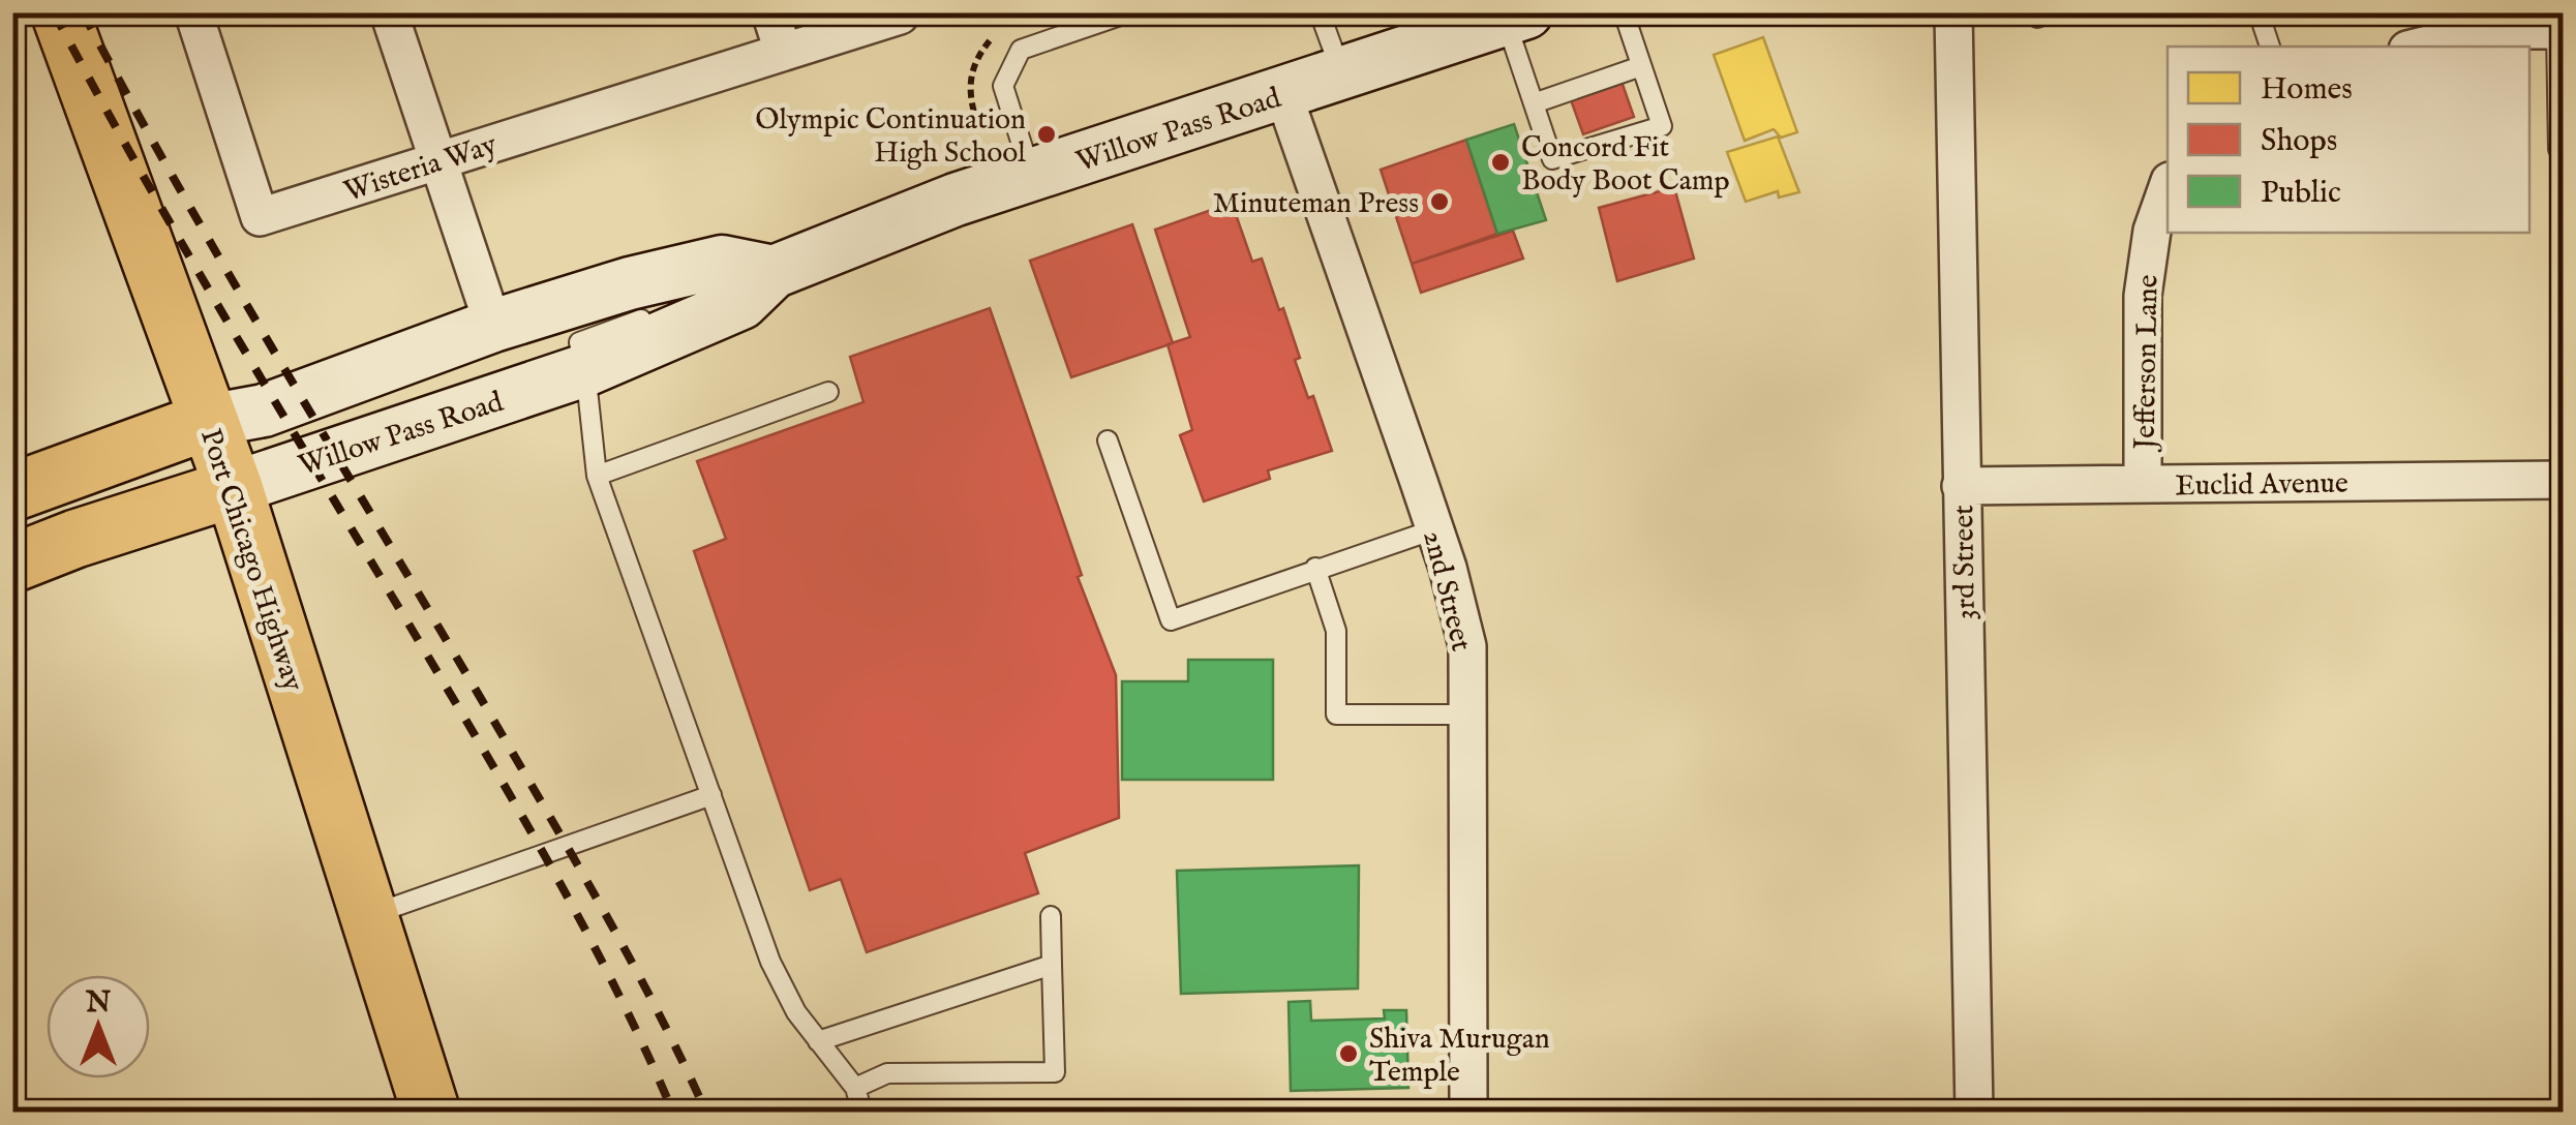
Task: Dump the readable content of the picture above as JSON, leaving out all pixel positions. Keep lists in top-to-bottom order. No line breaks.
{"streets":{"main road":["Willow Pass Road","Port Chicago Highway"],"street":["Wisteria Way","Jefferson Lane","Euclid Avenue","3rd Street","2nd Street"]},"crossings":[["Willow Pass Road","Port Chicago Highway"],["Willow Pass Road","2nd Street"],["Jefferson Lane","Euclid Avenue"],["Euclid Avenue","3rd Street"]],"places":["Olympic Continuation High School","Concord Fit Body Boot Camp","Minuteman Press","Shiva Murugan Temple"],"legend":["Homes","Shops","Public"],"north":"top"}
